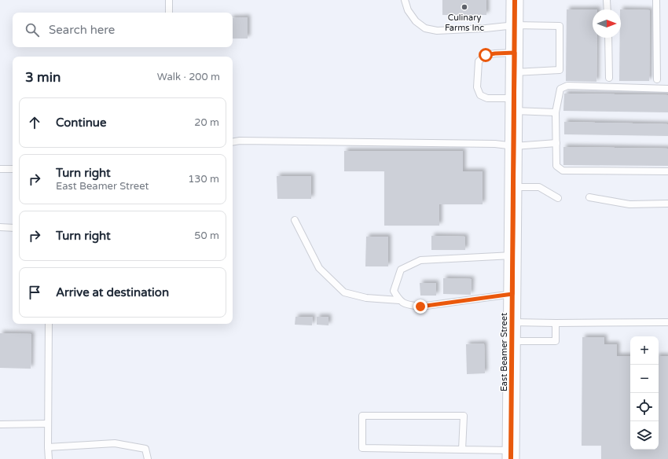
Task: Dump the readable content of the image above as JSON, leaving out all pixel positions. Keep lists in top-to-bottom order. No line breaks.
{"streets":{"street":["East Beamer Street"]},"places":["Culinary Farms Inc"],"north":"right","page":{"search":"Search here","heading":["3 min","Walk · 200 m"],"list":[["Continue","20 m"],["Turn right","East Beamer Street","130 m"],["Turn right","50 m"],"Arrive at destination"],"map_buttons":["+","−"]}}
